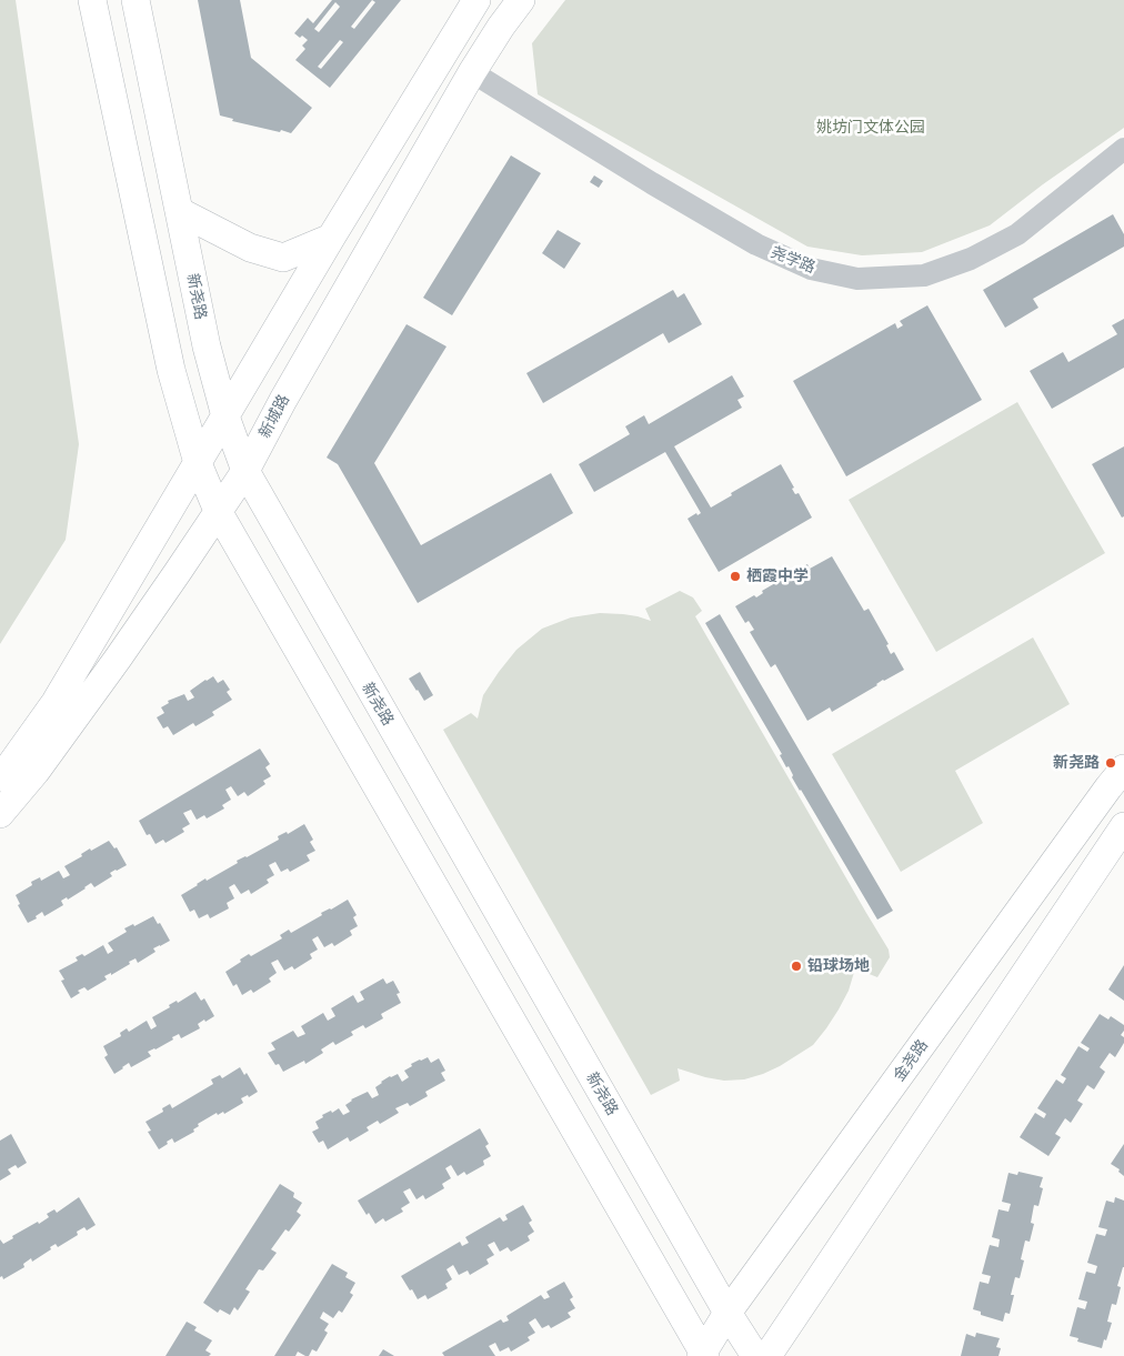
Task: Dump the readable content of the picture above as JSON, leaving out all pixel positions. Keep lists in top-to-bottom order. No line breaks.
{"streets":{"main road":["新尧路","新城路","金尧路"],"street":["尧学路"]},"crossings":[["尧学路","新城路"],["新尧路","新城路"],["新尧路","金尧路"]],"parks":["姚坊门文体公园"],"places":["栖霞中学","新尧路","铅球场地"]}
